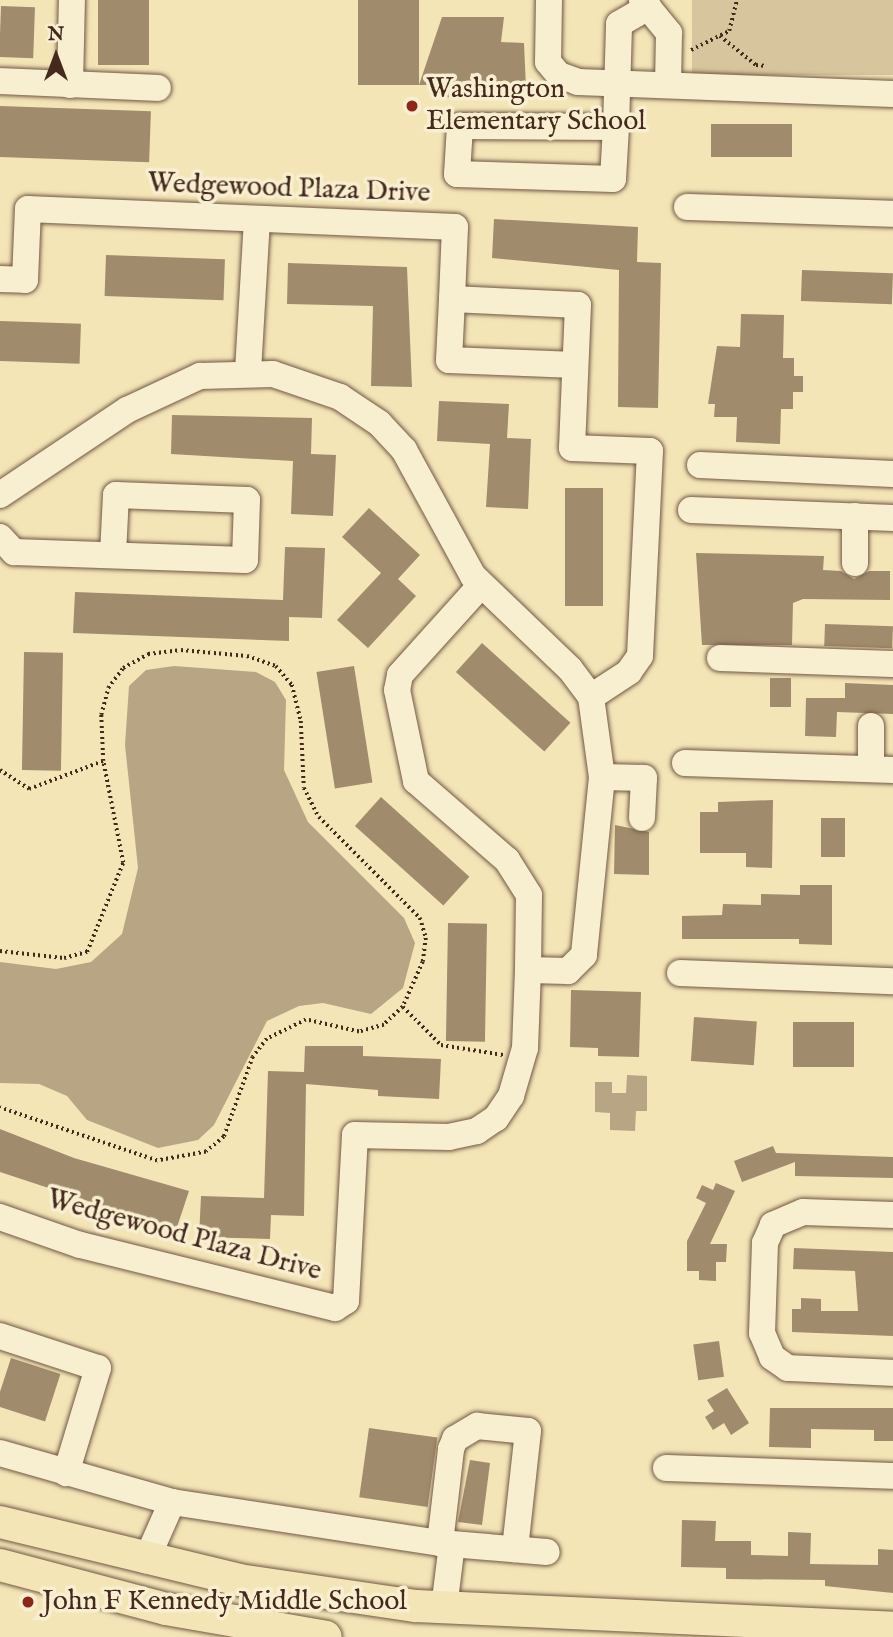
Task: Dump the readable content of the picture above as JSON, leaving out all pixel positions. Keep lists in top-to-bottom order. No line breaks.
{"streets":{"street":["Wedgewood Plaza Drive"]},"places":["Washington Elementary School","John F Kennedy Middle School"],"north":"top"}
